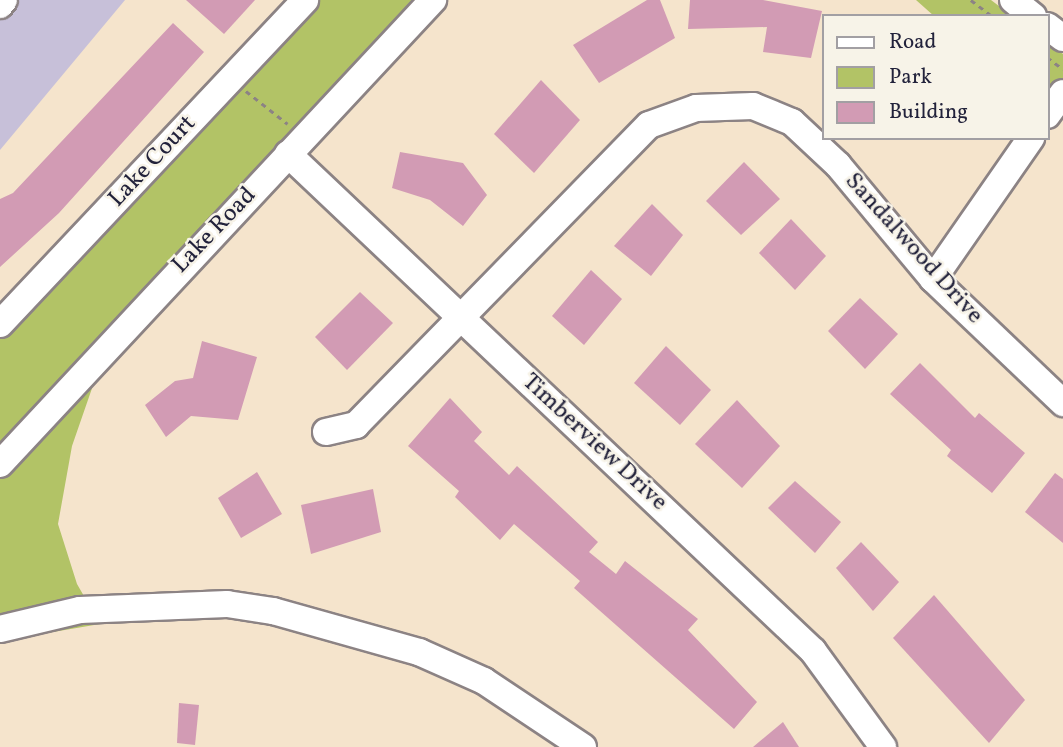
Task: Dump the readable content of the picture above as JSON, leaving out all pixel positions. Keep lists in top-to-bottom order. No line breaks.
{"streets":{"street":["Lake Court","Lake Road","Sandalwood Drive","Timberview Drive"]},"crossings":[["Lake Road","Timberview Drive"],["Sandalwood Drive","Timberview Drive"]],"legend":["Road","Park","Building"]}
